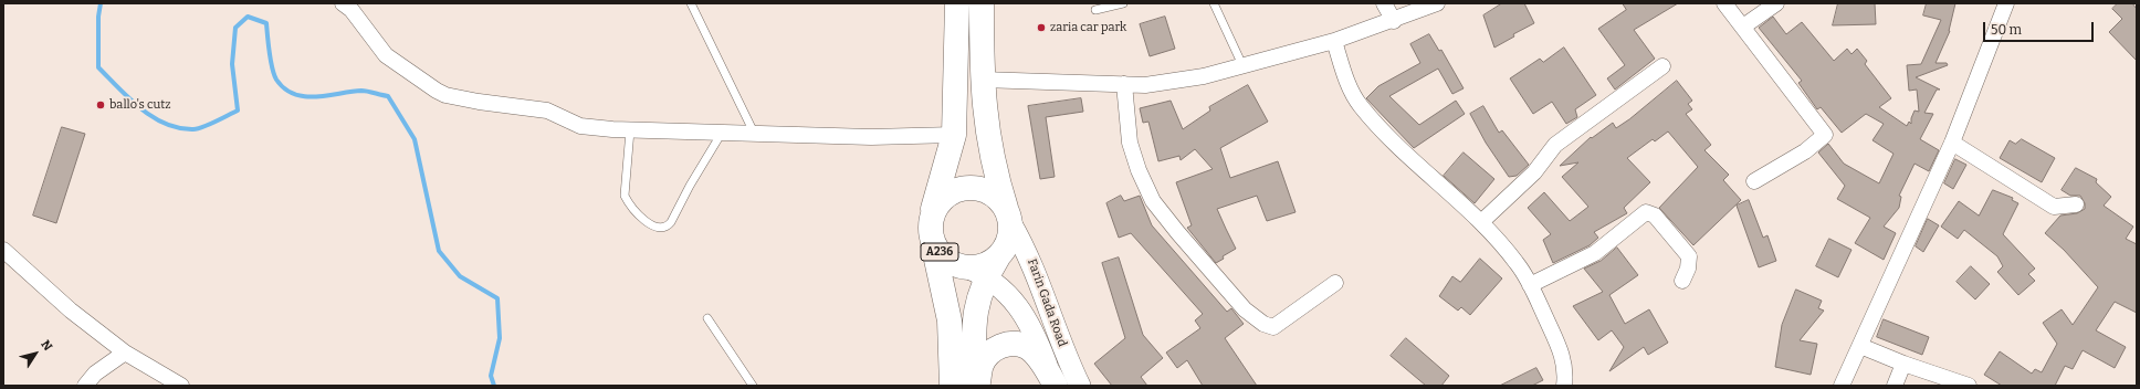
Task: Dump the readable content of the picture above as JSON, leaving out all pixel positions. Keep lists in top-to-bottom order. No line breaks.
{"streets":{"highway":["A236"],"main road":["Farin Gada Road"]},"crossings":[["A236","Farin Gada Road"]],"places":["zaria car park","ballo's cutz"],"scale_bar":"50 m","north":"top right"}
